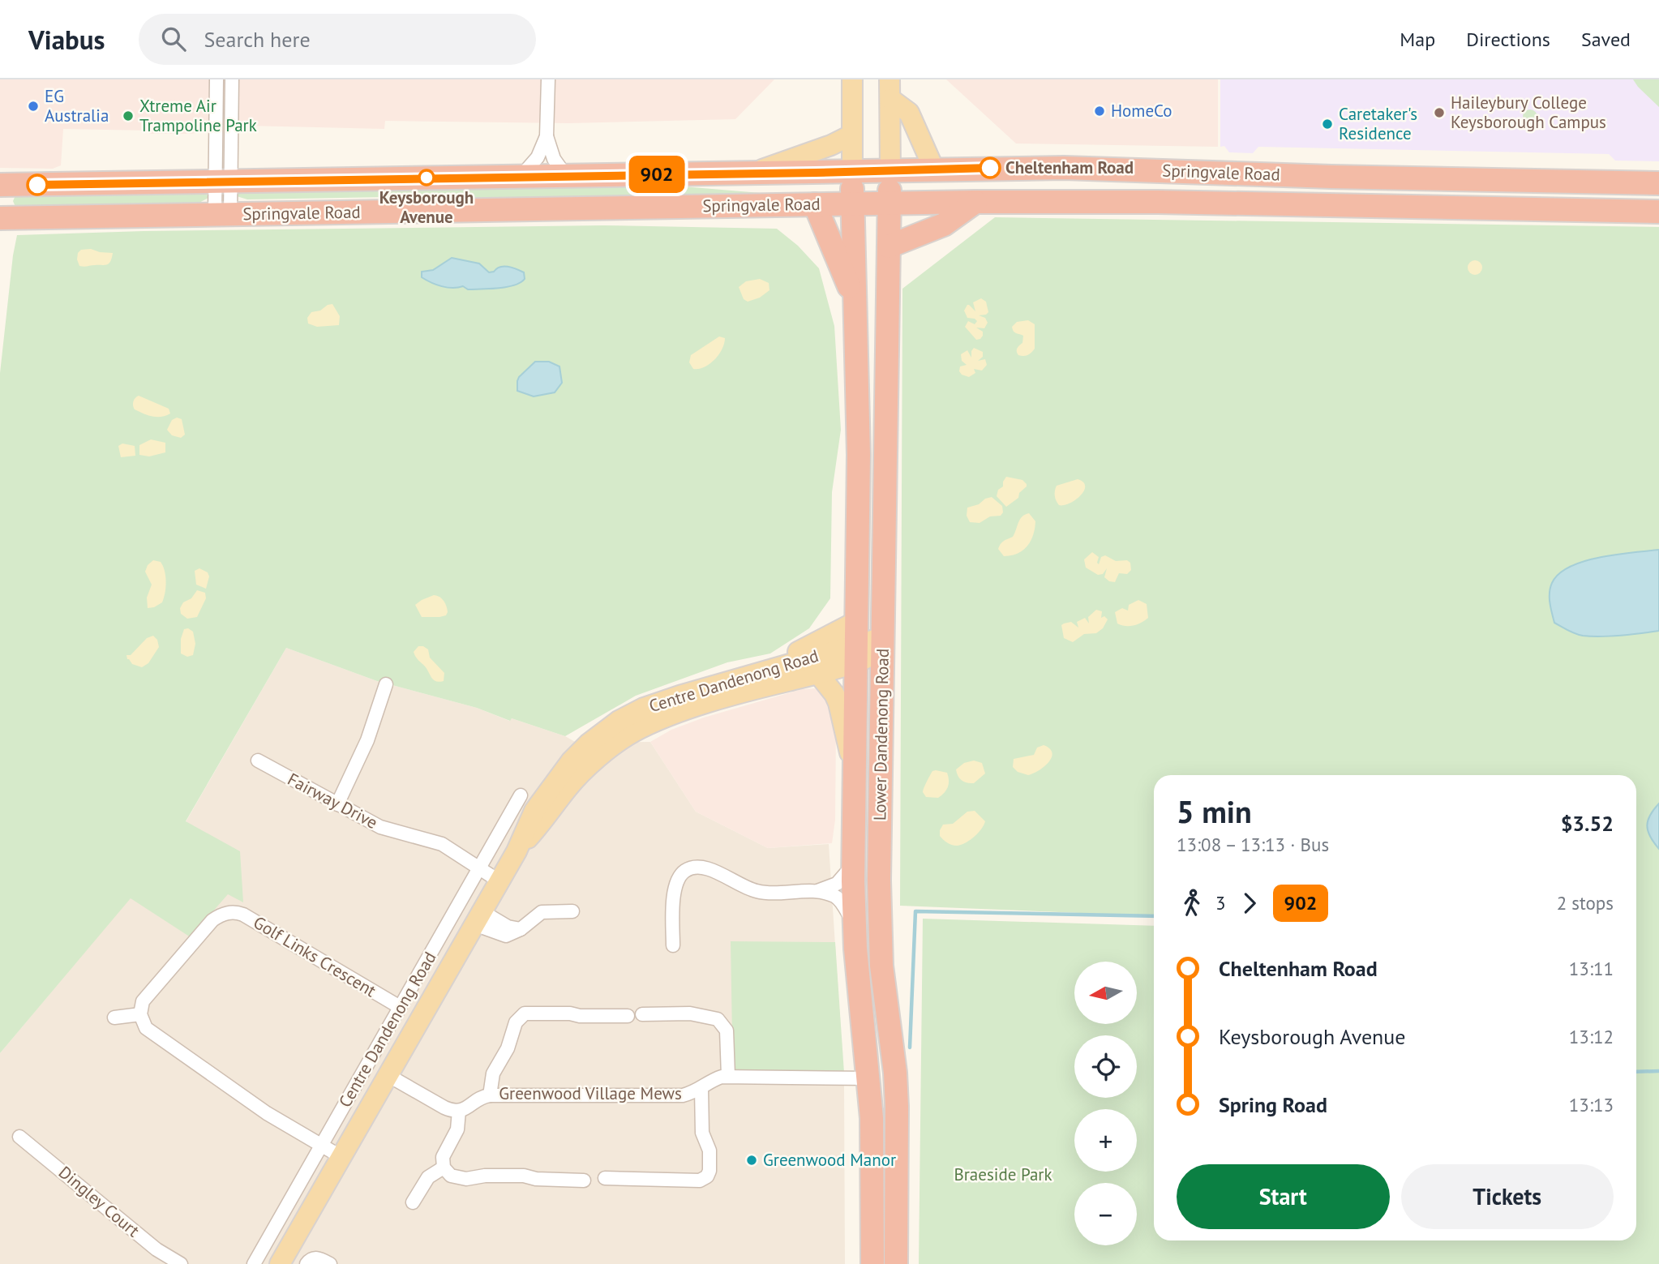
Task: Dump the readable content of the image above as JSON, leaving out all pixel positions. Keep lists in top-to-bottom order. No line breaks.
{"streets":{"highway":["Springvale Road","Lower Dandenong Road"],"main road":["Centre Dandenong Road"],"street":["Fairway Drive","Golf Links Crescent","Greenwood Village Mews","Dingley Court"]},"crossings":[["Springvale Road","Lower Dandenong Road"],["Centre Dandenong Road","Lower Dandenong Road"],["Centre Dandenong Road","Fairway Drive"],["Centre Dandenong Road","Golf Links Crescent"],["Lower Dandenong Road","Greenwood Village Mews"]],"parks":["Braeside Park"],"places":["EG Australia","HomeCo","Haileybury College Keysborough Campus","Xtreme Air Trampoline Park","Caretaker's Residence","Cheltenham Road","Keysborough Avenue","Greenwood Manor"],"lines":["bus line 902"],"north":"left","page":{"header":"Viabus","search":"Search here","nav":["Map","Directions","Saved"],"on_map":"902","heading":["5 min","13:08 – 13:13 · Bus","$3.52"],"legs":["3","902","2 stops"],"list":[{"name":"Cheltenham Road","value":"13:11"},{"name":"Keysborough Avenue","value":"13:12"},{"name":"Spring Road","value":"13:13"}],"map_buttons":["+","−"],"buttons":["Start","Tickets"]}}
